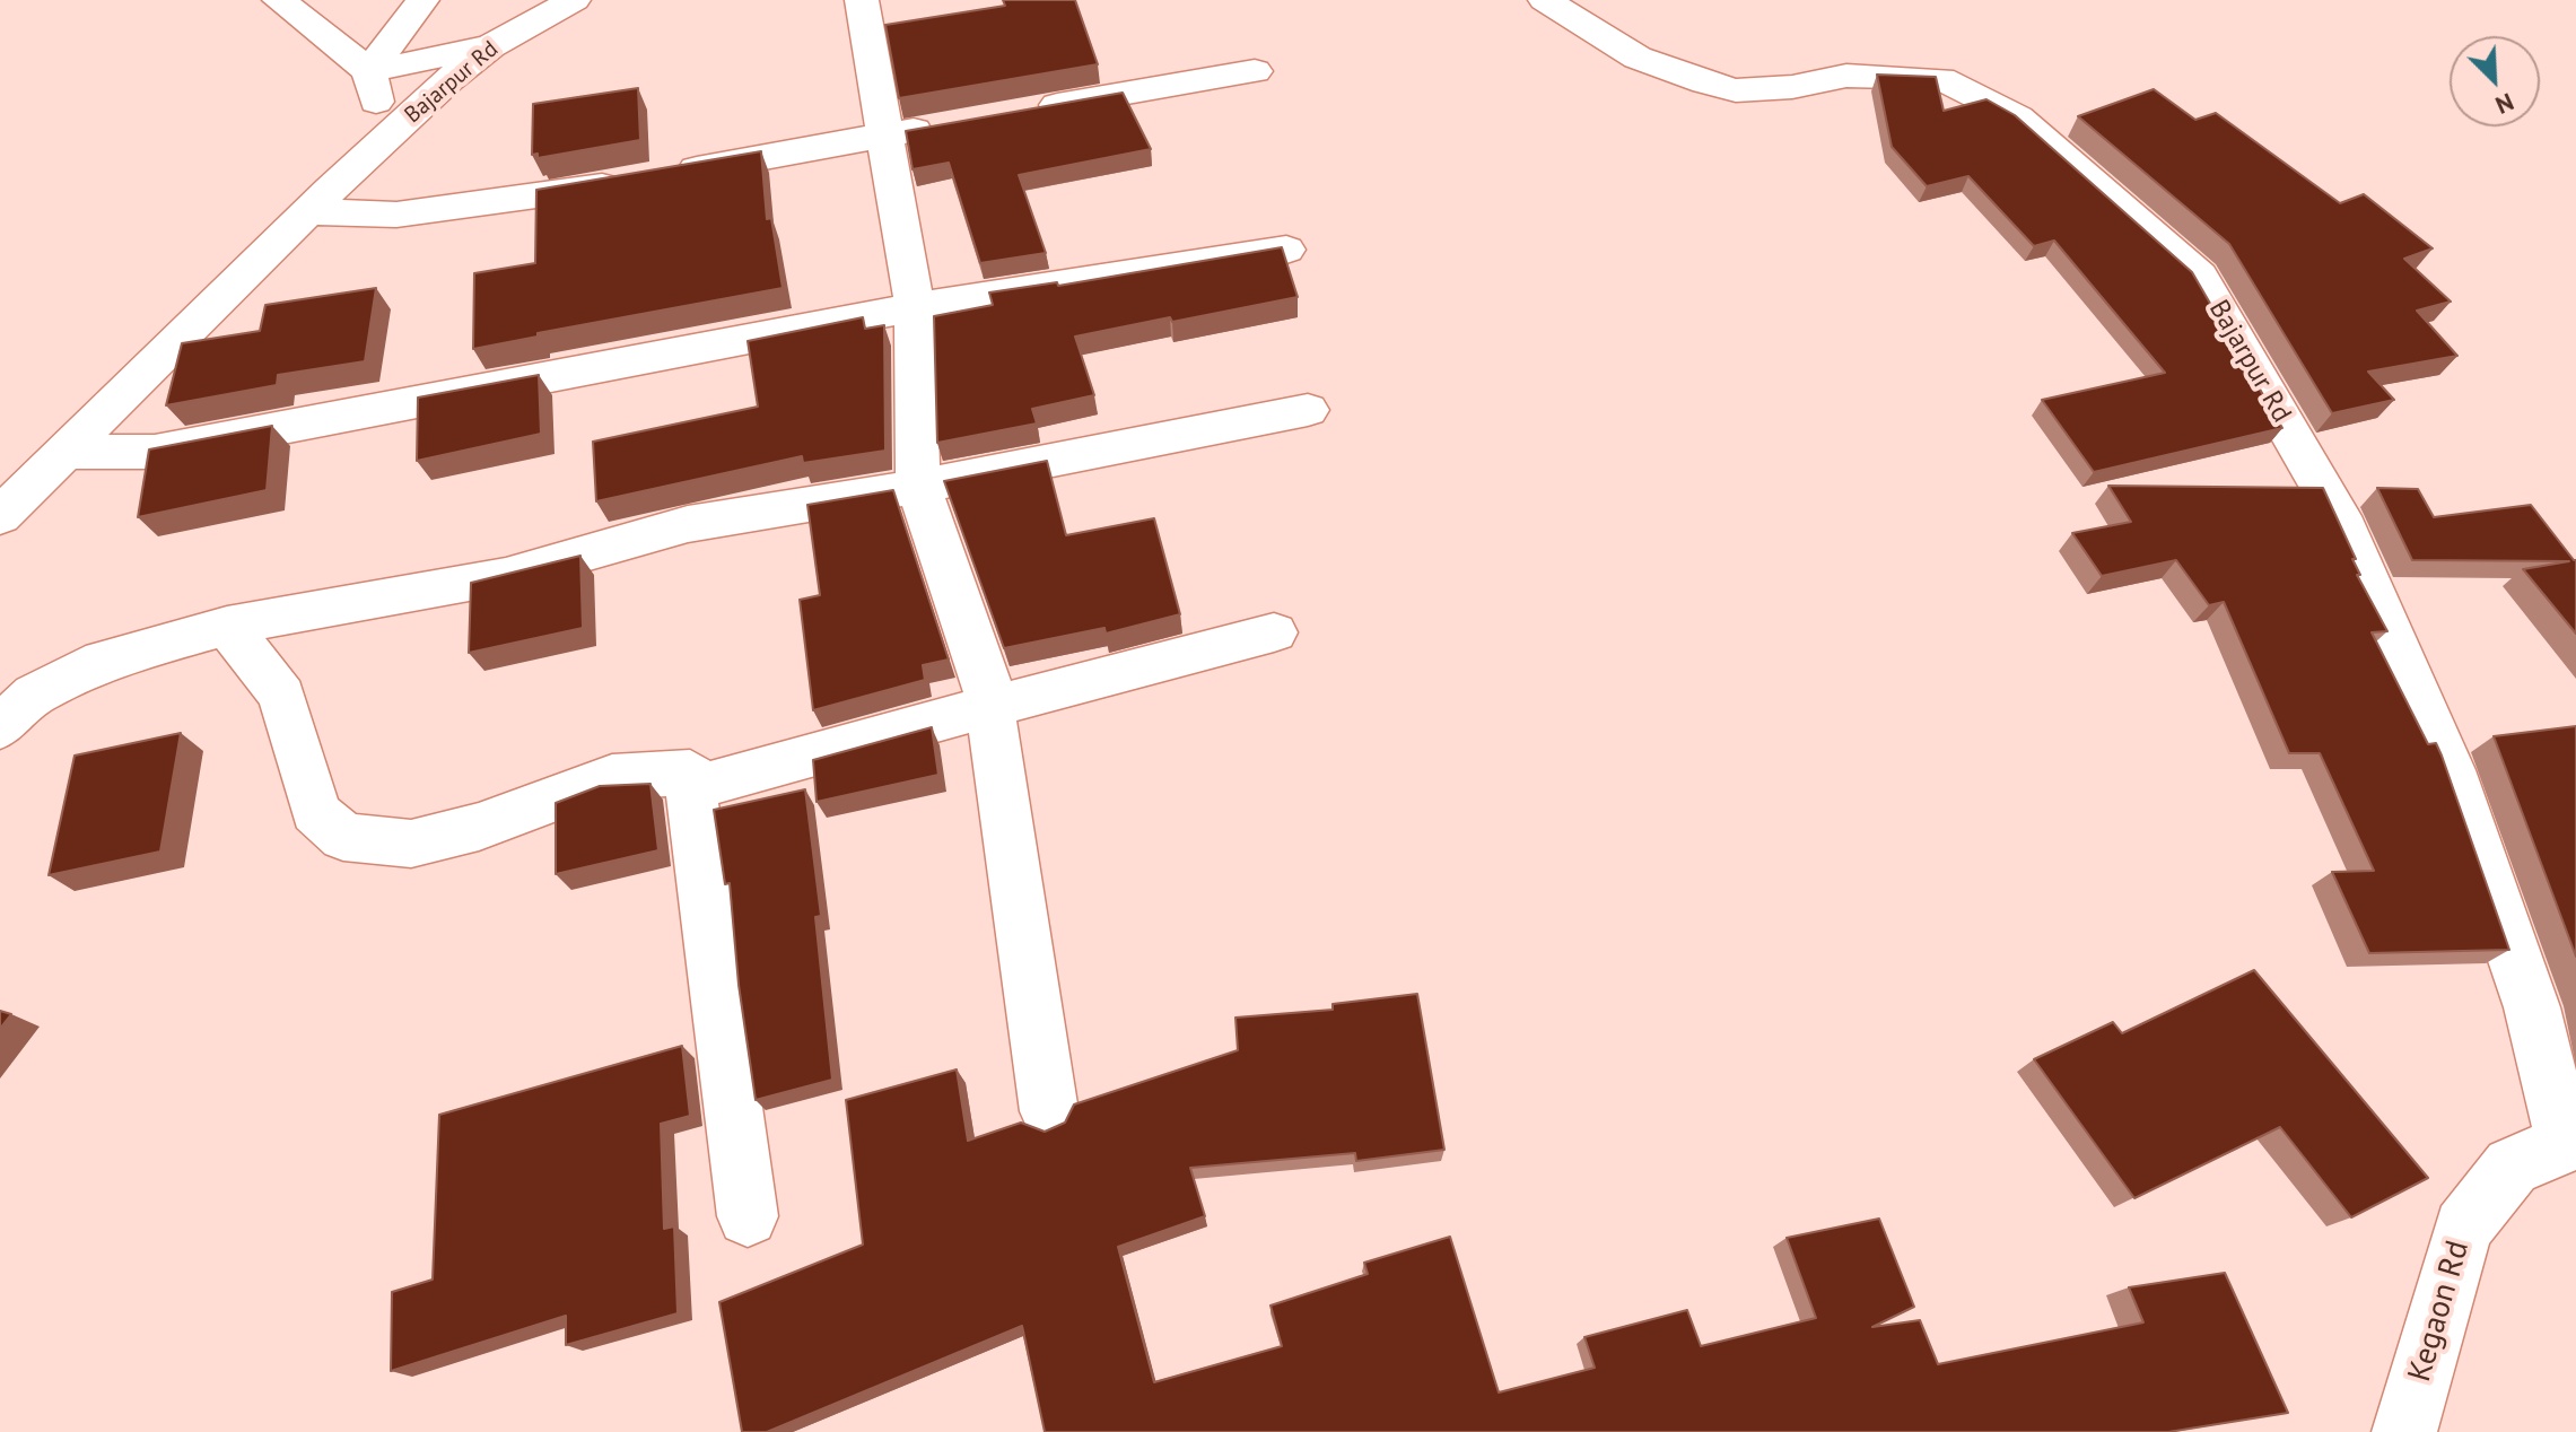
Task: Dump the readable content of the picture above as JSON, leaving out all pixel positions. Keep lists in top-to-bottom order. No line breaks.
{"streets":{"street":["Bajarpur Rd","Kegaon Rd"]},"crossings":[["Bajarpur Rd","Kegaon Rd"]],"north":"bottom right"}
